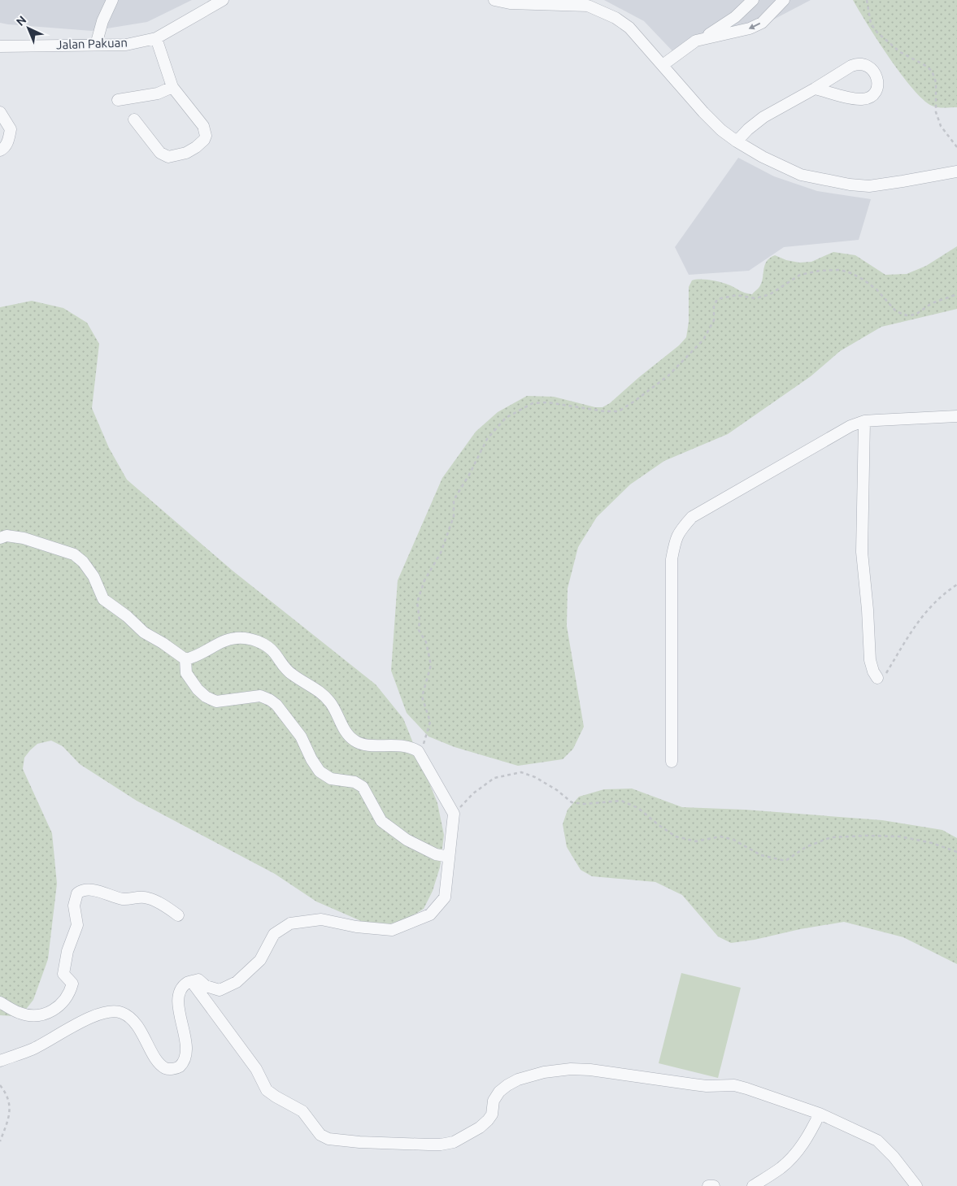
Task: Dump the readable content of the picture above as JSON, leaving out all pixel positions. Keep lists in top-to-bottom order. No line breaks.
{"streets":{"street":["Jalan Pakuan"]},"north":"top left"}
